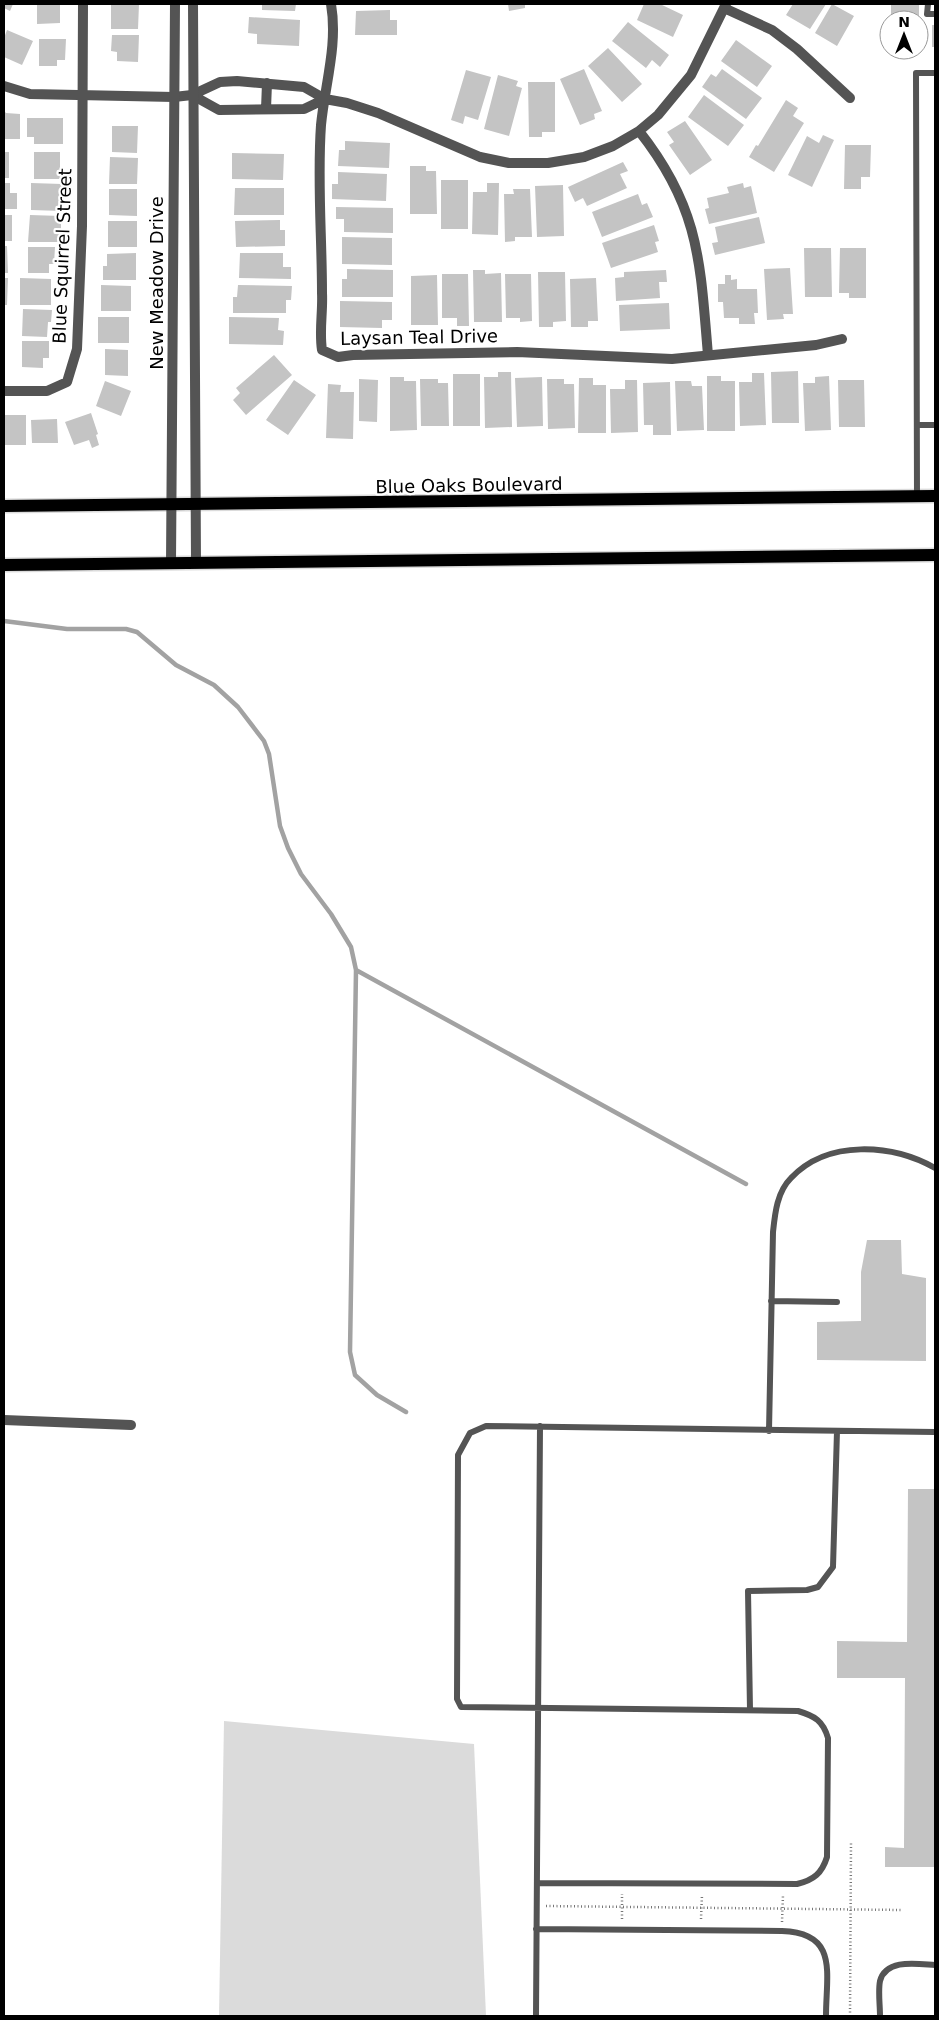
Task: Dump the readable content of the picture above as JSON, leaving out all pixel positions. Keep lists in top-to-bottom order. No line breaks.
{"streets":{"main road":["Blue Oaks Boulevard"],"street":["Blue Squirrel Street","New Meadow Drive","Laysan Teal Drive"]},"crossings":[["New Meadow Drive","Blue Oaks Boulevard"]],"north":"top"}
